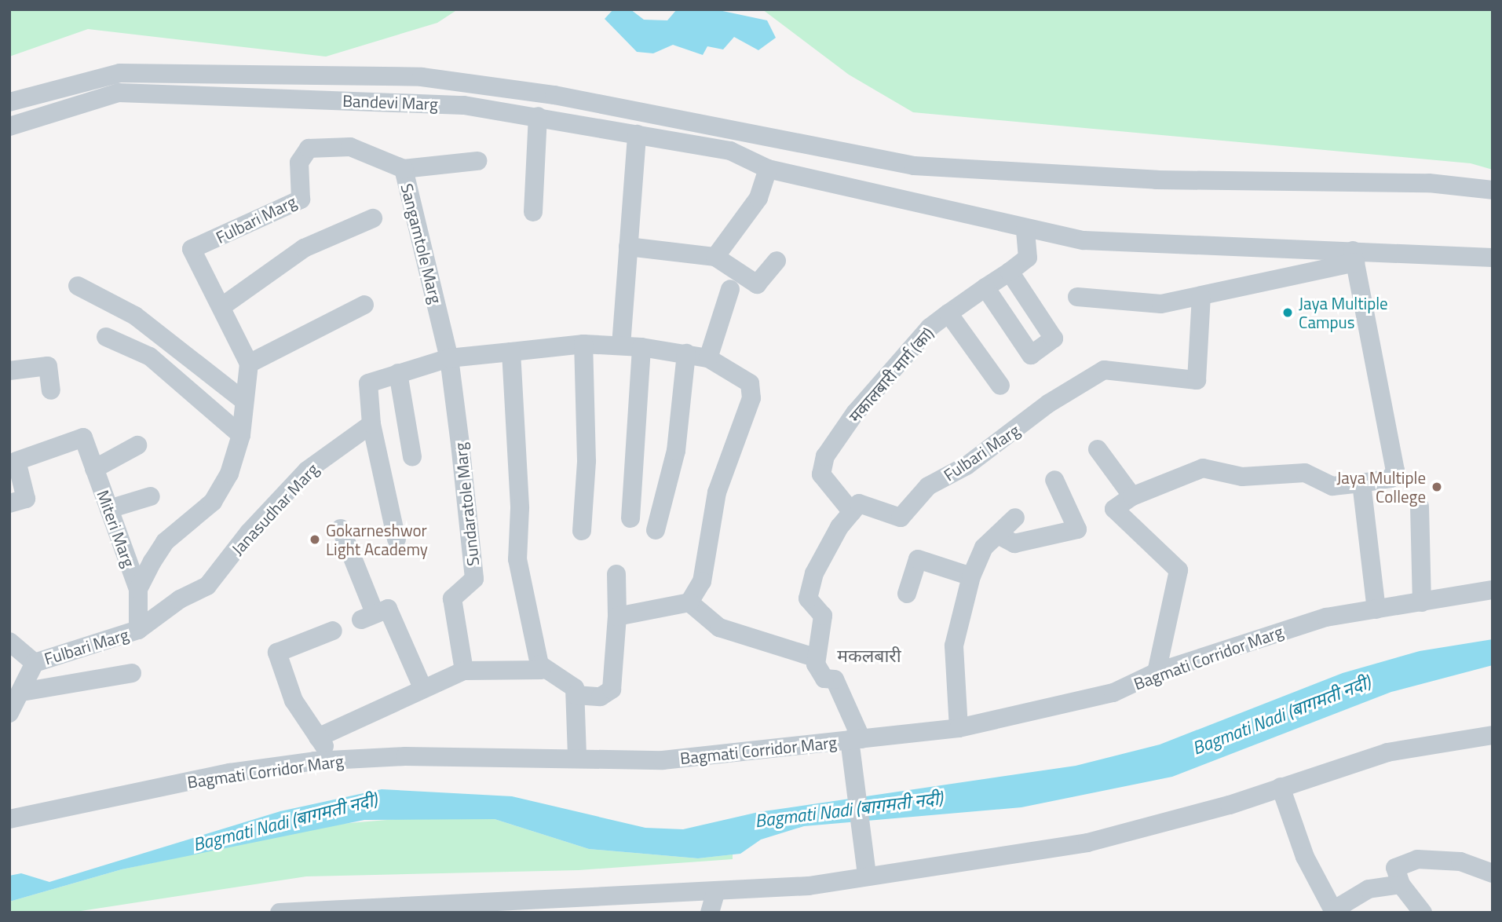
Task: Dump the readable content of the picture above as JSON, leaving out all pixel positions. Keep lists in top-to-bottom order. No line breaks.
{"streets":{"street":["Bandevi Marg","Fulbari Marg","Sangamtole Marg","मकालबारी मार्ग (का)","Sundaratole Marg","Janasudhar Marg","Miteri Marg","Bagmati Corridor Marg"]},"crossings":[["Fulbari Marg","Sangamtole Marg"],["Fulbari Marg","मकालबारी मार्ग (का)"],["Fulbari Marg","Janasudhar Marg"],["Fulbari Marg","Miteri Marg"],["Sangamtole Marg","Sundaratole Marg"]],"districts":["मकलबारी"],"water":["Bagmati Nadi (बागमती नदी)"],"places":["Jaya Multiple Campus","Jaya Multiple College","Gokarneshwor Light Academy"]}
